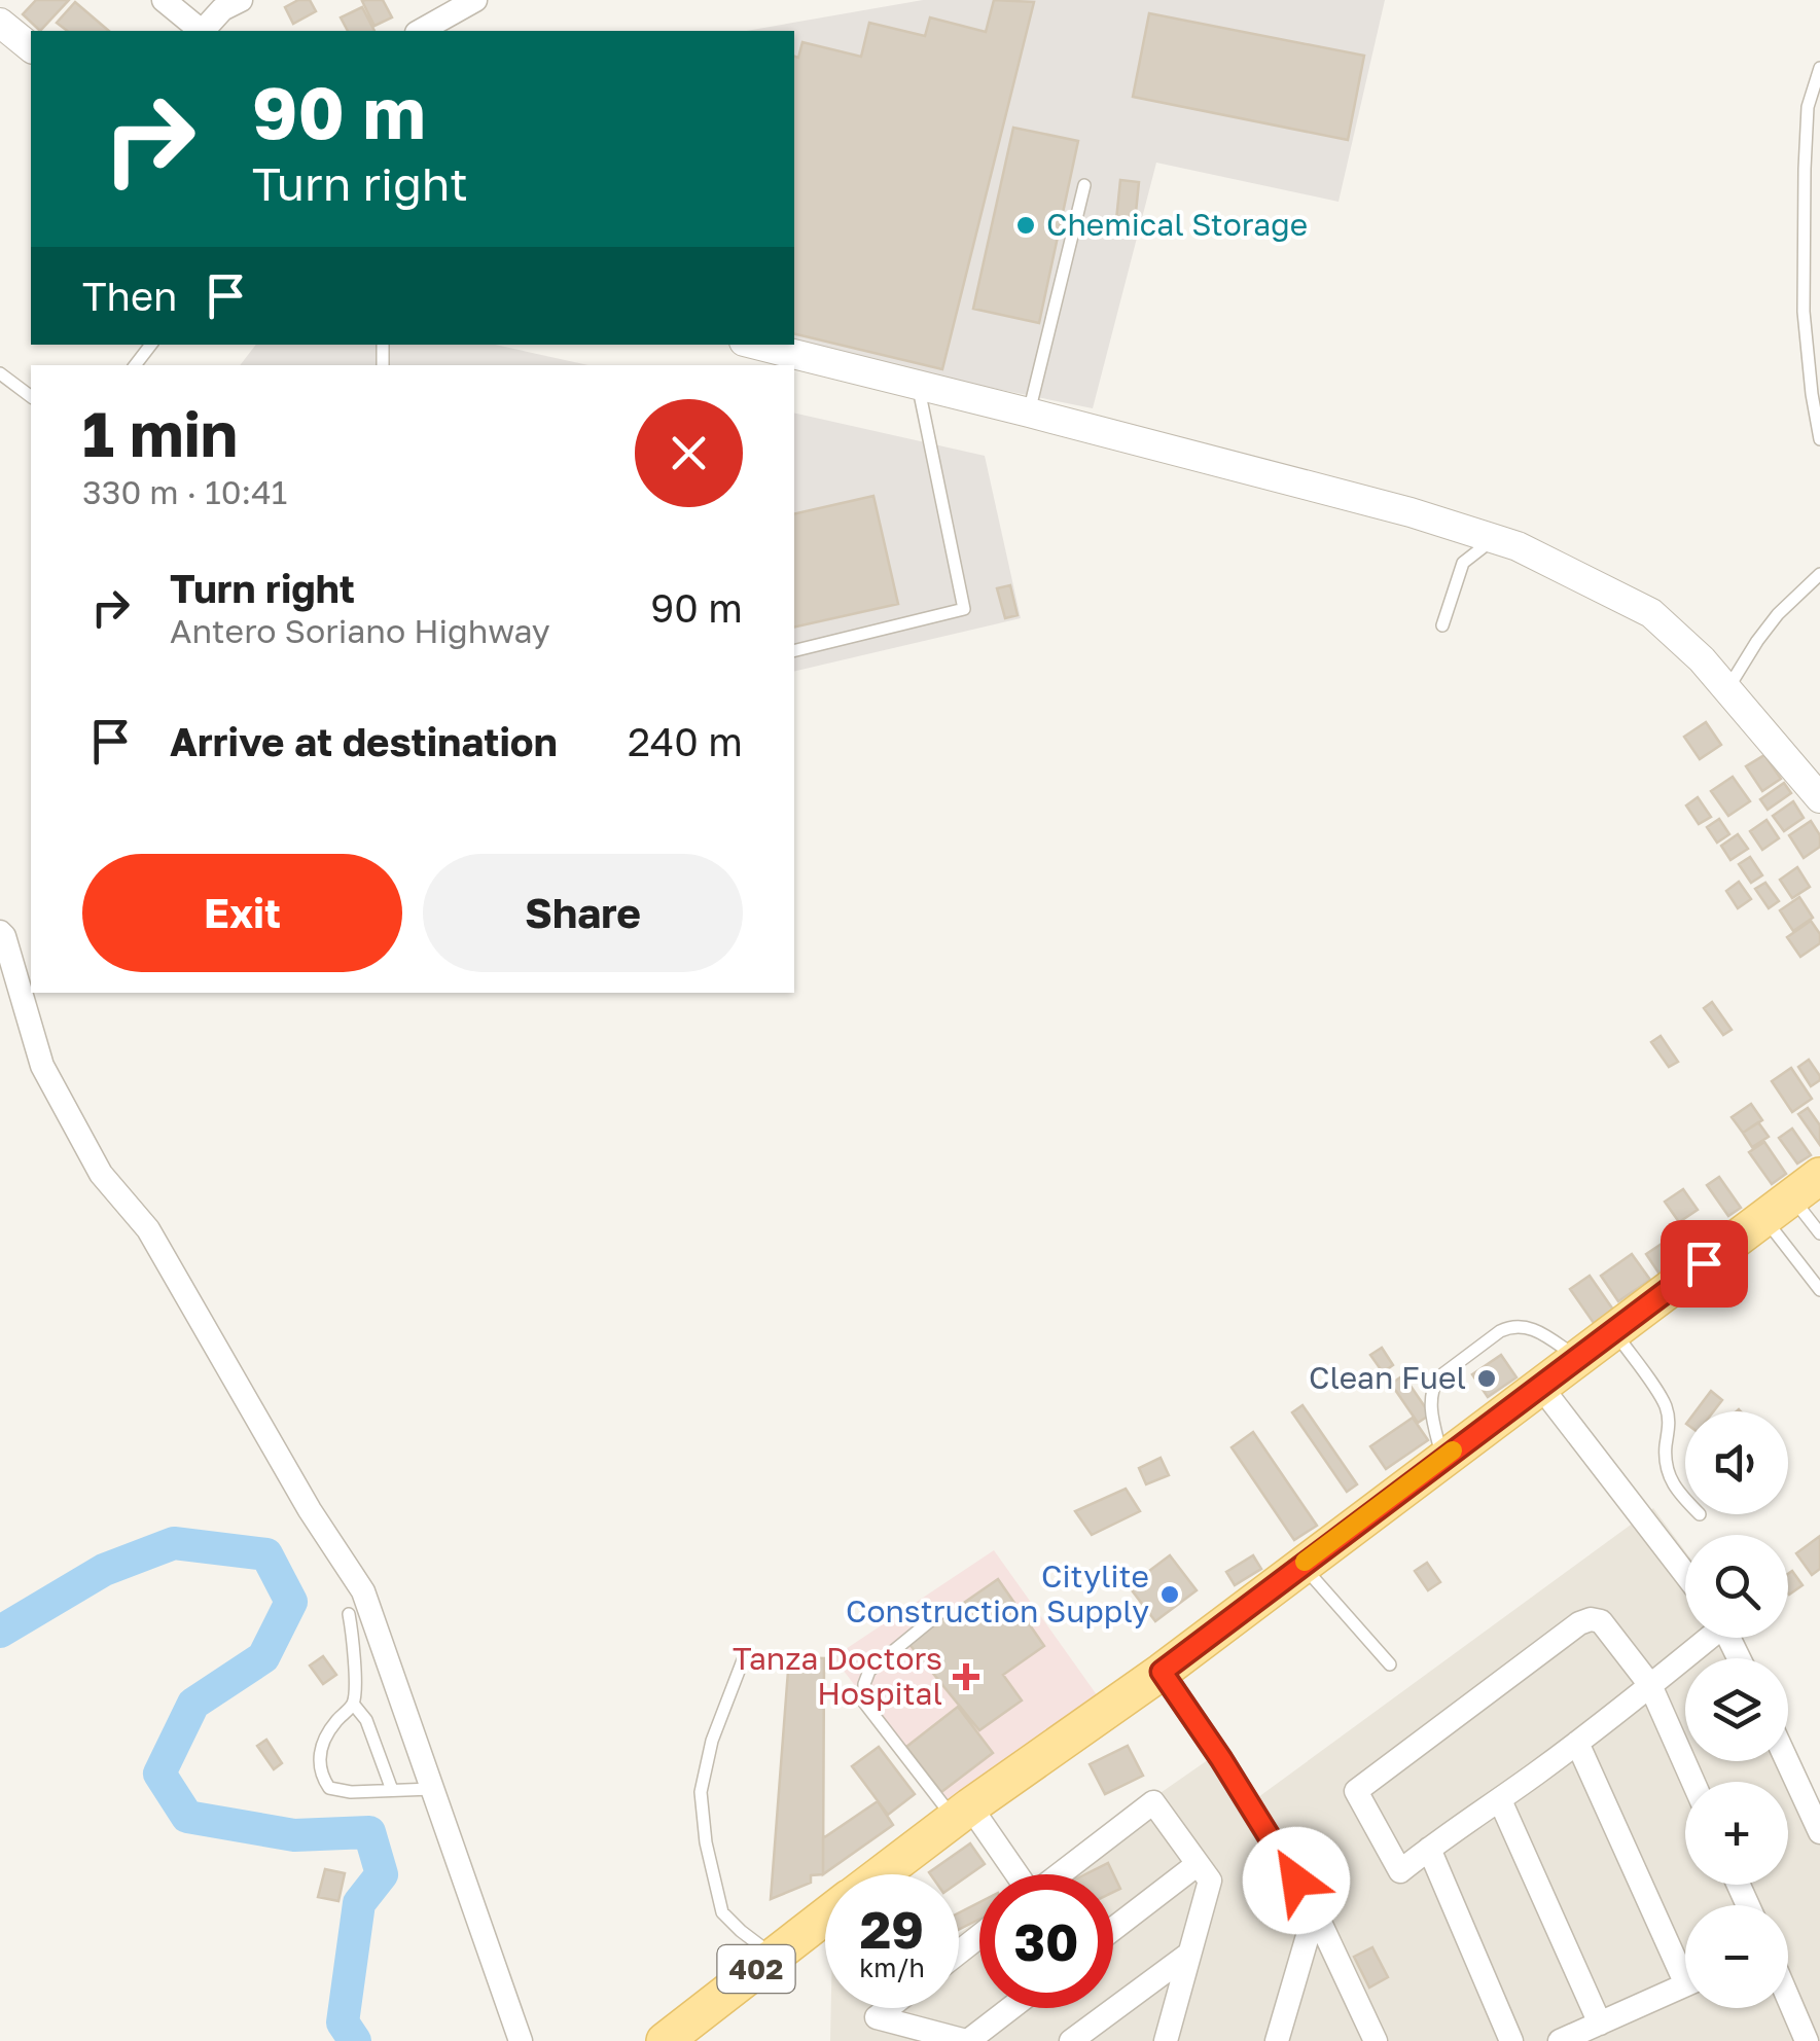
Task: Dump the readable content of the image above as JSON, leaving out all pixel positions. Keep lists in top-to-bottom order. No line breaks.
{"streets":{"main road":["402"]},"places":{"other":["Chemical Storage","Clean Fuel","Citylite Construction Supply"],"health":["Tanza Doctors Hospital"]},"page":{"turn":["90 m","Turn right"],"then":"Then","heading":["1 min","330 m · 10:41"],"list":[{"name":"Turn right","note":"Antero Soriano Highway","value":"90 m"},{"name":"Arrive at destination","value":"240 m"}],"buttons":["Exit","Share"],"map_buttons":["+","−"],"speed":"29 km/h","limit":"30"}}
